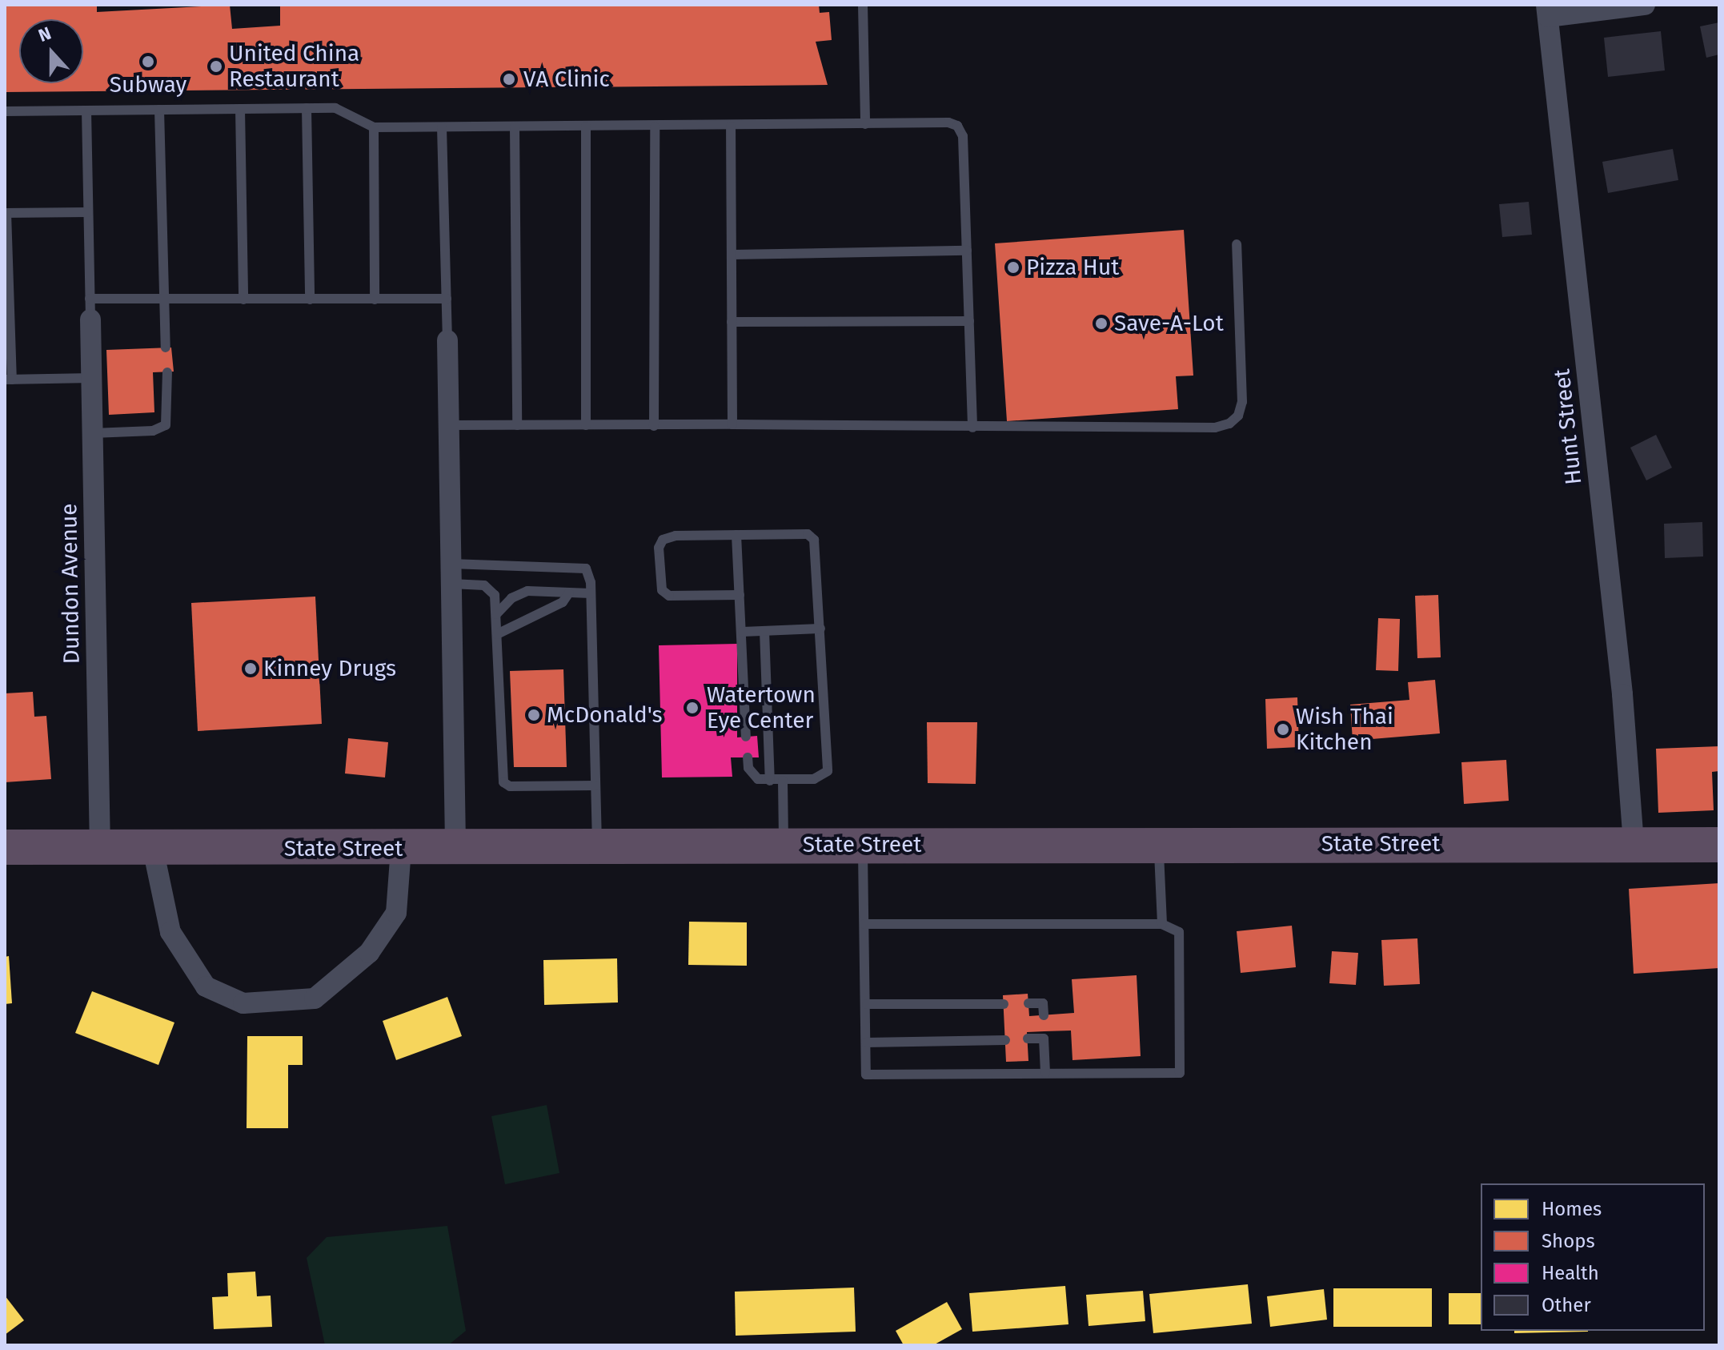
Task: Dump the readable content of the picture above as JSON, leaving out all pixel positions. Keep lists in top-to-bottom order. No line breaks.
{"streets":{"highway":["State Street"],"street":["Hunt Street","Dundon Avenue"]},"crossings":[["Hunt Street","State Street"],["Dundon Avenue","State Street"]],"places":["Subway","United China Restaurant","VA Clinic","Pizza Hut","Save-A-Lot","Kinney Drugs","Watertown Eye Center","McDonald's","Wish Thai Kitchen"],"legend":["Homes","Shops","Health","Other"],"north":"top"}
